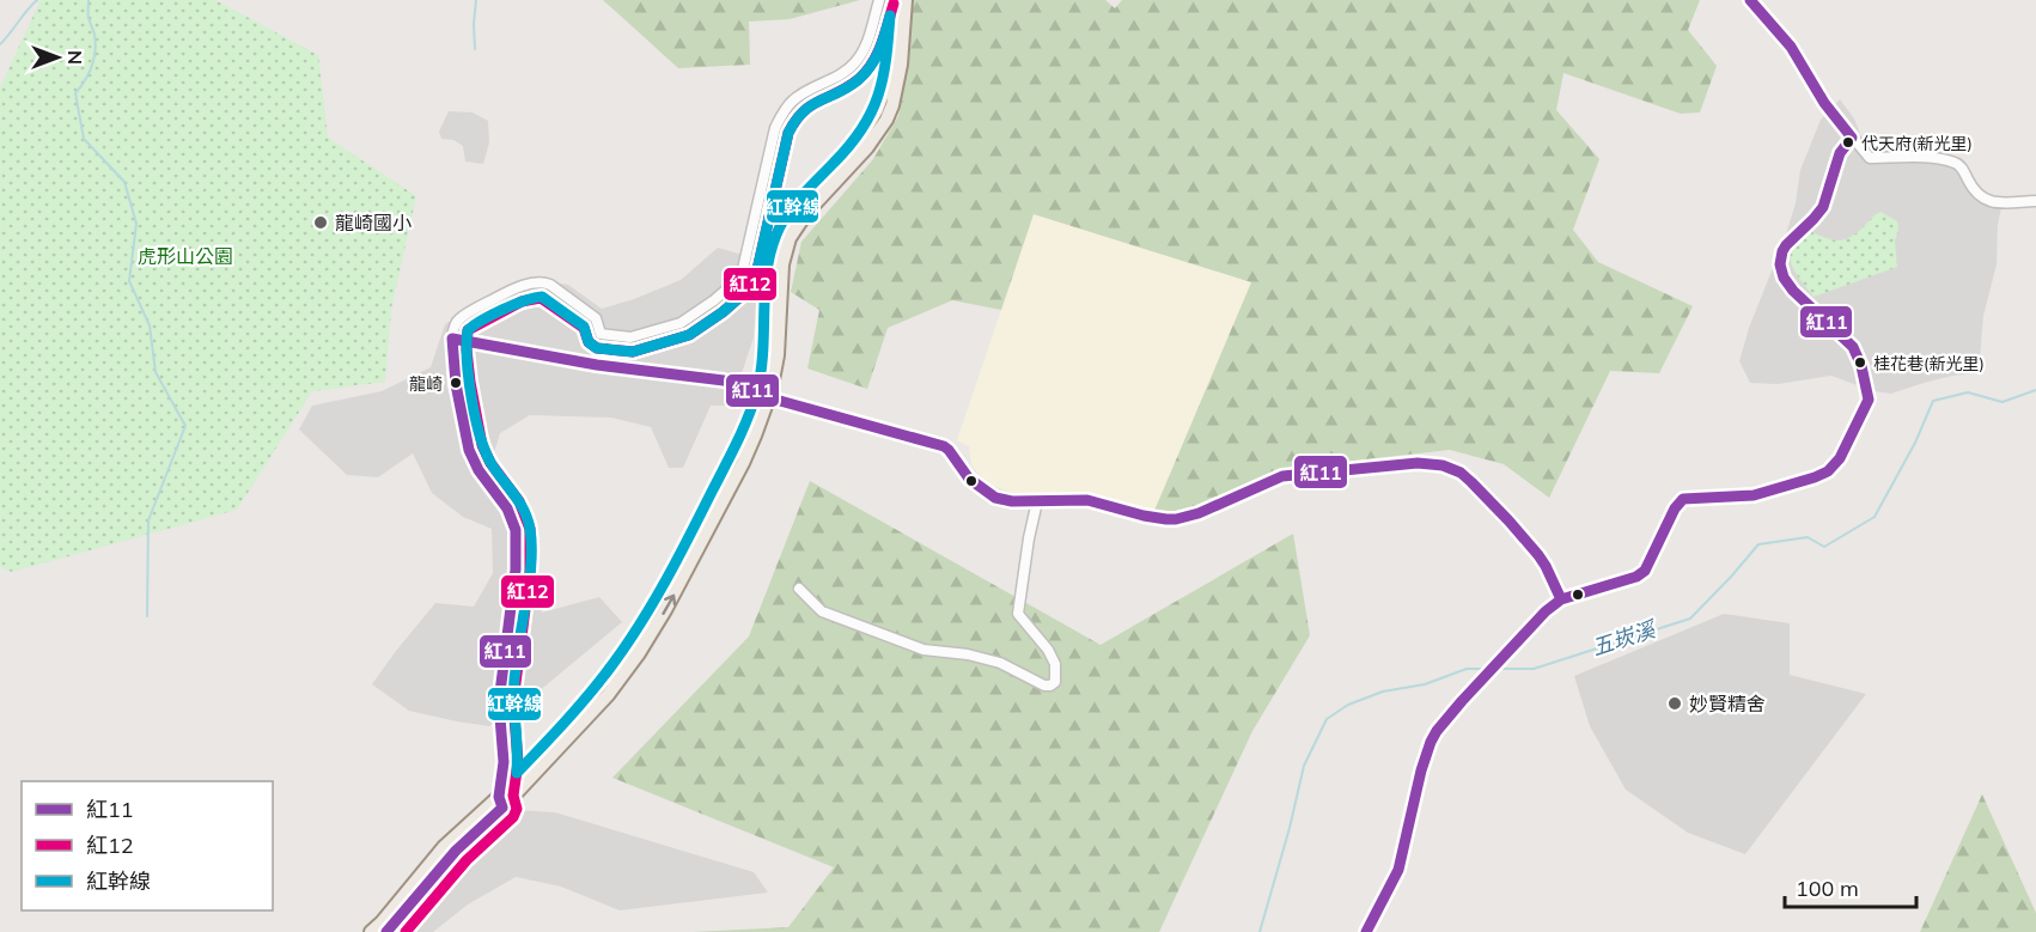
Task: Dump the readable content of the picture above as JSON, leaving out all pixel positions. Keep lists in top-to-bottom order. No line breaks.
{"water":["五崁溪"],"parks":["虎形山公園"],"places":["代天府(新光里)","龍崎國小","桂花巷(新光里)","龍崎","妙賢精舍"],"lines":["transit line 紅11","transit line 紅12","transit line 紅幹線"],"legend":["紅11","紅12","紅幹線"],"scale_bar":"100 m","north":"right"}
